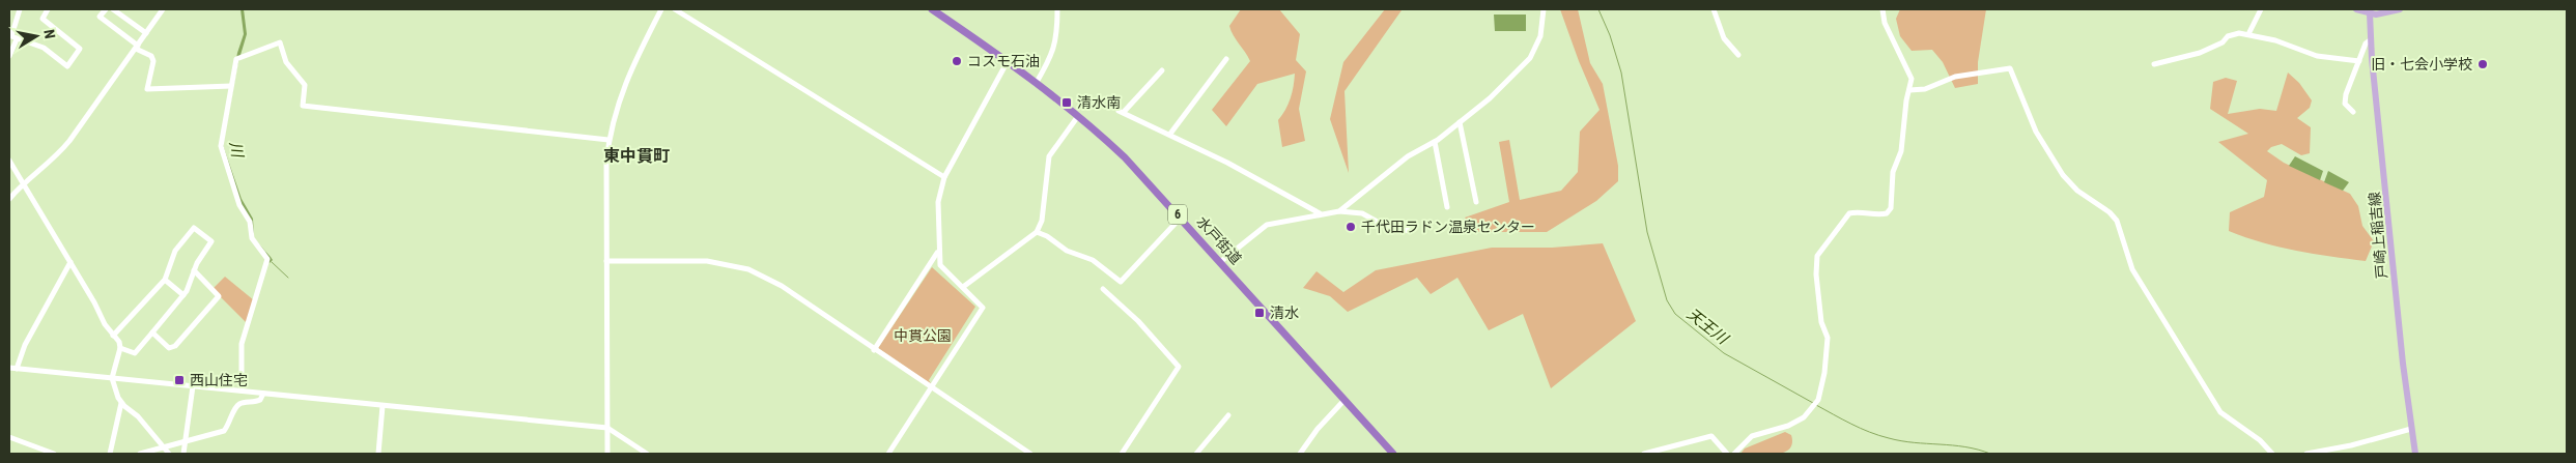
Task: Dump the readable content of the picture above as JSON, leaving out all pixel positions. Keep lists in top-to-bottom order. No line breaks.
{"streets":{"highway":["6","水戸街道"],"main road":["戸崎上稲吉線"]},"districts":["東中貫町"],"water":["川","天王川"],"parks":["中貫公園"],"places":{"other":["コスモ石油","旧・七会小学校","千代田ラドン温泉センター"],"transit":["清水南","清水","西山住宅"]},"north":"right"}
